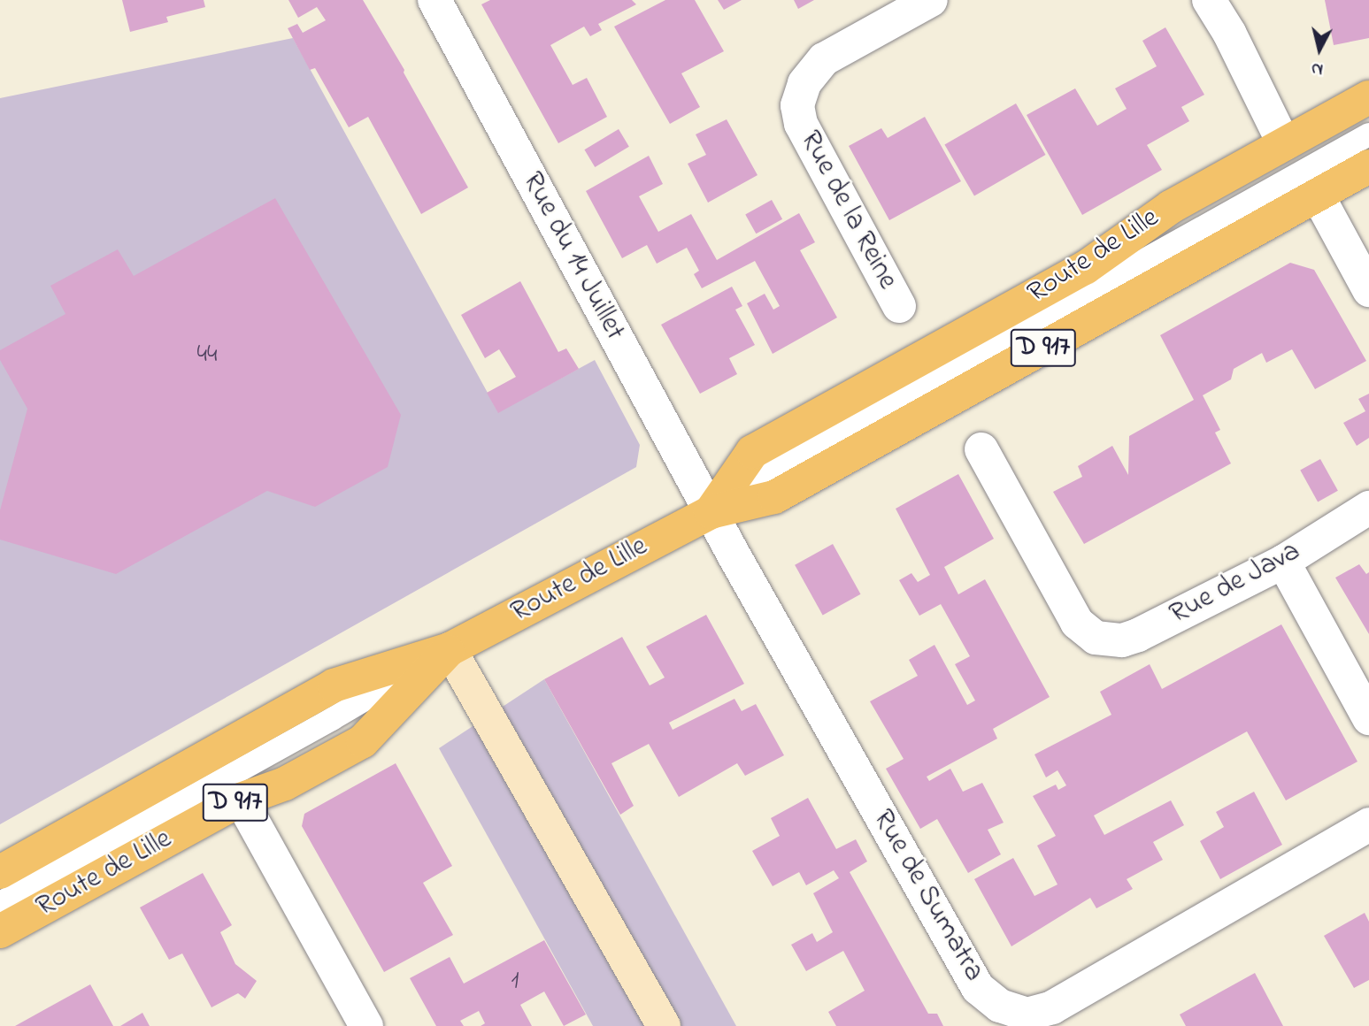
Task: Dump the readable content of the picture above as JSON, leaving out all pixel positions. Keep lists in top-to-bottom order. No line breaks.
{"streets":{"main road":["Route de Lille","D 917"],"street":["Rue de la Reine","Rue du 14 Juillet","Rue de Java","Rue de Sumatra"]},"crossings":[["Rue du 14 Juillet","Route de Lille"],["Rue du 14 Juillet","Rue de Sumatra"],["Route de Lille","Rue de Sumatra"]],"house_numbers":["44","1"],"north":"bottom"}
